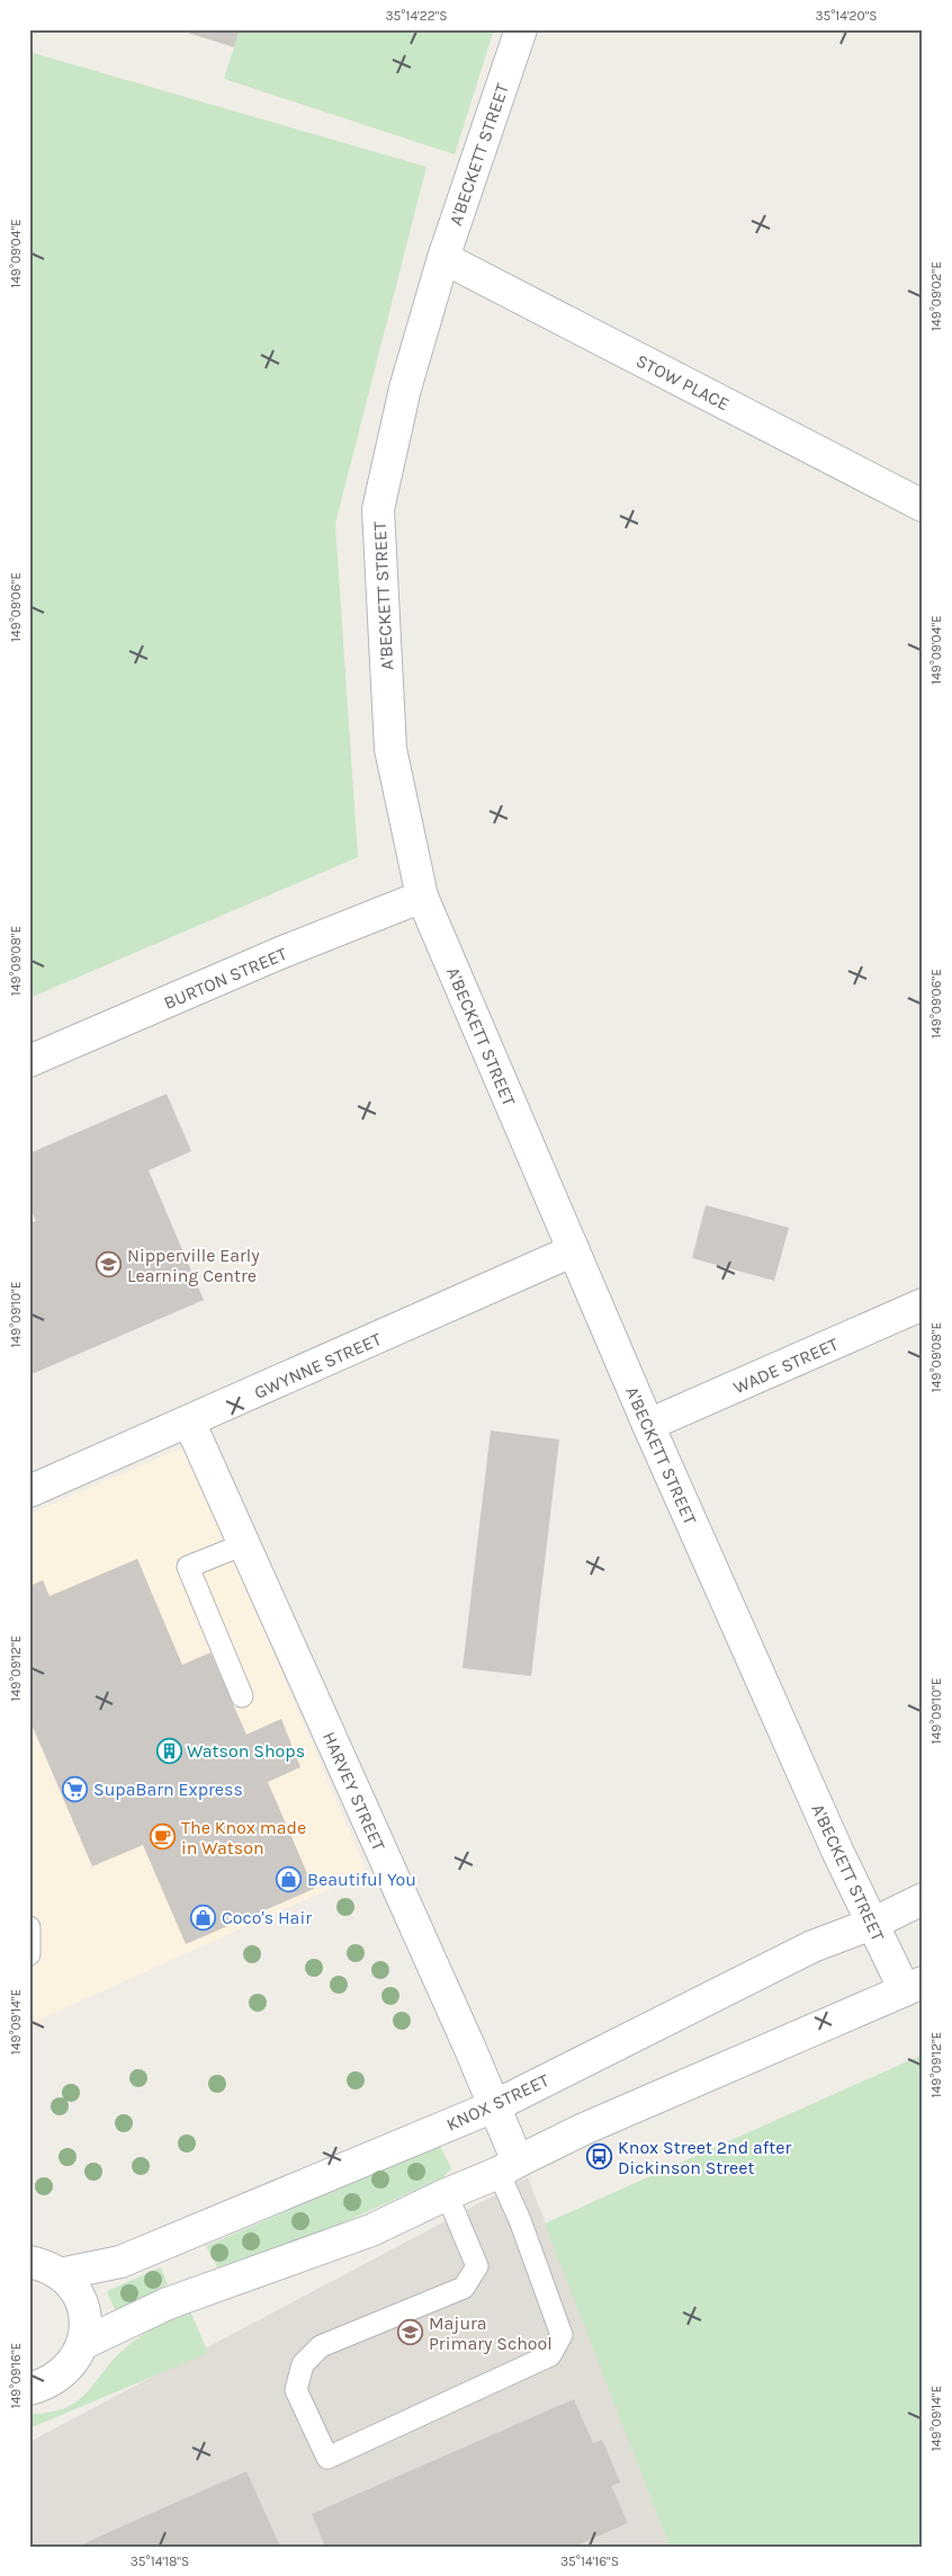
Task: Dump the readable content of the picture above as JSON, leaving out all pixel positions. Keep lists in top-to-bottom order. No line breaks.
{"streets":{"street":["A'BECKETT STREET","STOW PLACE","BURTON STREET","GWYNNE STREET","WADE STREET","HARVEY STREET","KNOX STREET"]},"crossings":[["A'BECKETT STREET","STOW PLACE"],["A'BECKETT STREET","BURTON STREET"],["A'BECKETT STREET","GWYNNE STREET"],["A'BECKETT STREET","WADE STREET"],["A'BECKETT STREET","KNOX STREET"],["GWYNNE STREET","HARVEY STREET"],["HARVEY STREET","KNOX STREET"]],"places":{"school or university":["Nipperville Early Learning Centre","Majura Primary School"],"building":["Watson Shops"],"supermarket":["SupaBarn Express"],"cafe":["The Knox made in Watson"],"shop":["Beautiful You","Coco's Hair"],"bus stop":["Knox Street 2nd after Dickinson Street"]},"coordinates":["35°14'22\"S","35°14'20\"S","149°09'04\"E","149°09'02\"E","149°09'06\"E","149°09'08\"E","149°09'10\"E","149°09'12\"E","149°09'14\"E","149°09'16\"E","35°14'18\"S","35°14'16\"S"]}
